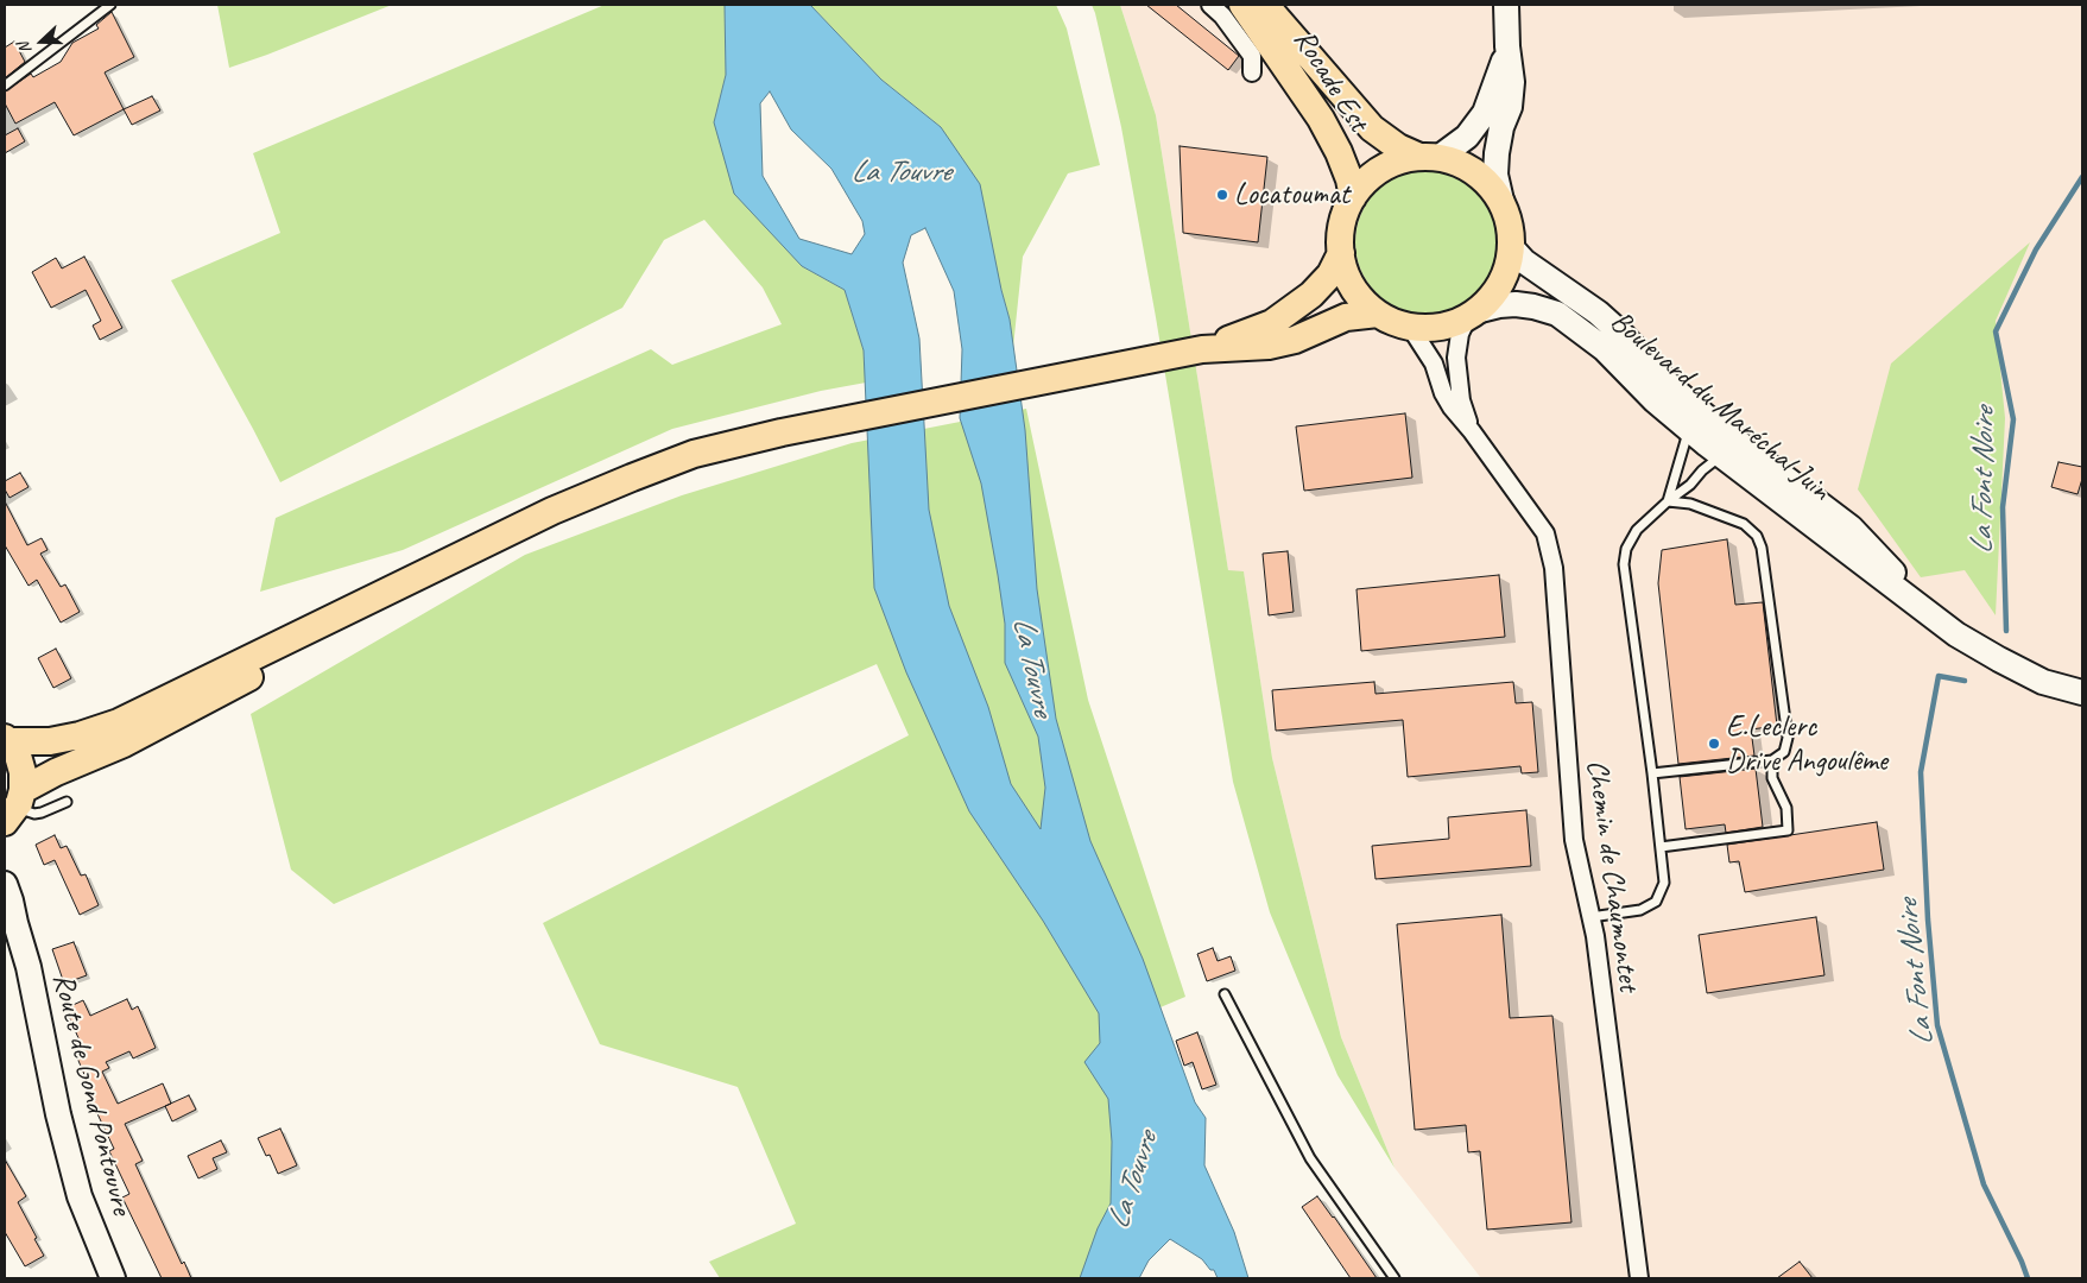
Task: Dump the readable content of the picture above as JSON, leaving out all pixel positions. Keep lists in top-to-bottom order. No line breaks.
{"streets":{"main road":["Rocade Est","Boulevard du Maréchal Juin","Route de Gond Pontouvre"],"street":["Chemin de Chaumontet"]},"crossings":[["Rocade Est","Boulevard du Maréchal Juin"],["Rocade Est","Chemin de Chaumontet"],["Boulevard du Maréchal Juin","Chemin de Chaumontet"]],"water":["La Touvre","La Font Noire"],"places":["Locatoumat","E.Leclerc Drive Angoulême"],"north":"left"}
